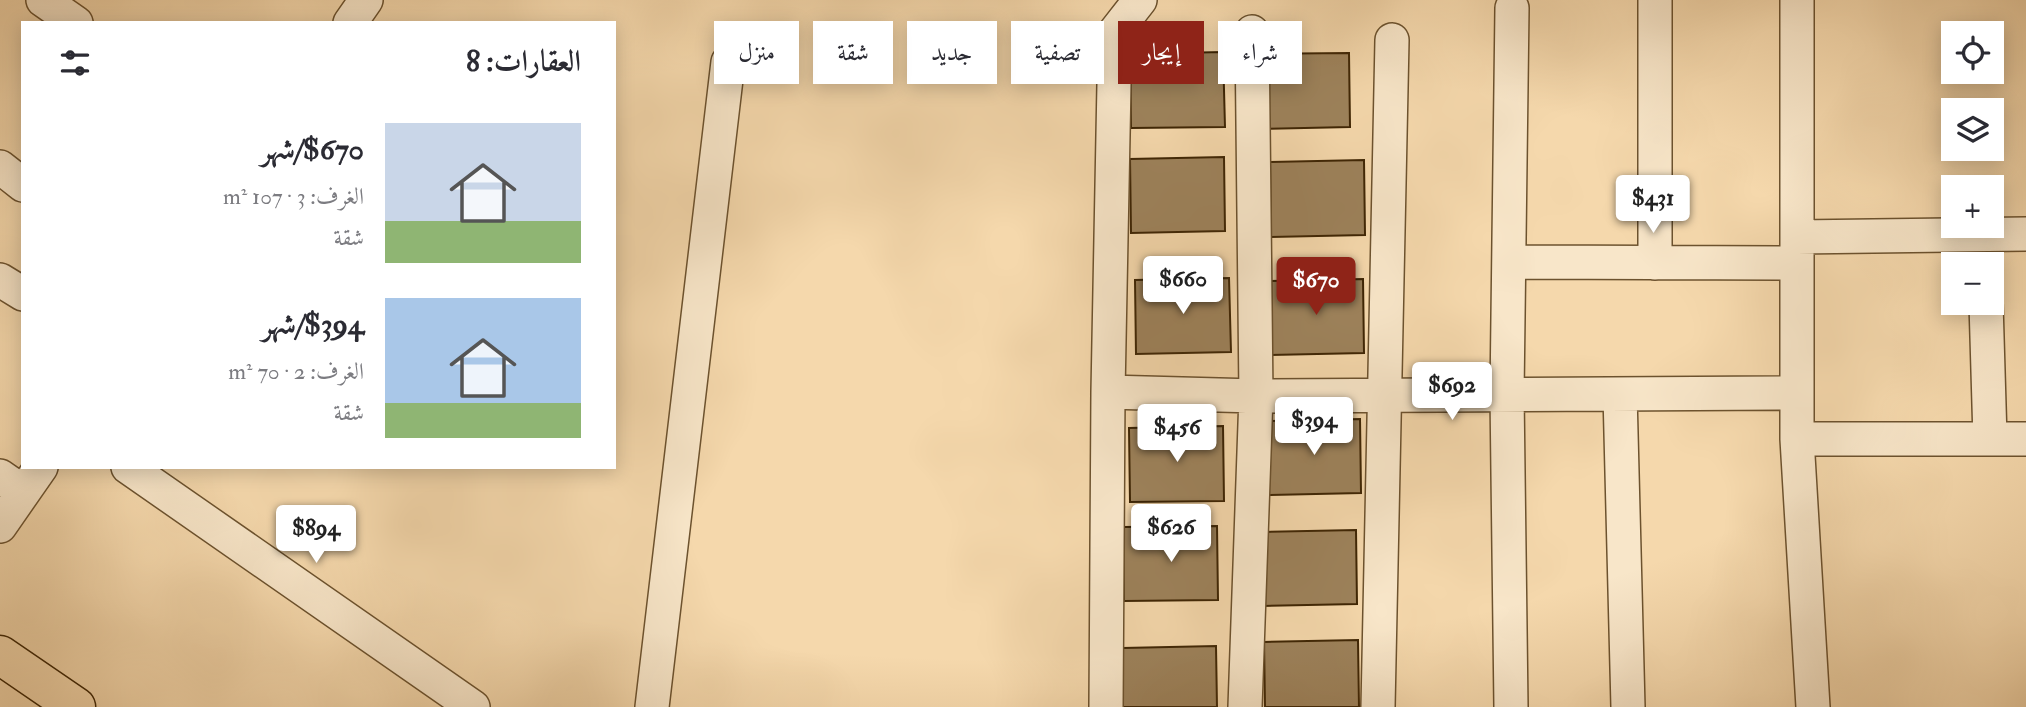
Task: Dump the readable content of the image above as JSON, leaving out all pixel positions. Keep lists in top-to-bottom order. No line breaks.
{"page":{"map_buttons":["+","−"],"chip":["شراء","إيجار","تصفية","جديد","شقة","منزل"],"heading":"العقارات: 8","list":[{"name":"$670/شهر","note":"الغرف: 3 · 107 m² · شقة"},{"name":"$394/شهر","note":"الغرف: 2 · 70 m² · شقة"}],"price":["$431","$660","$670","$692","$394","$456","$626","$894"]}}
